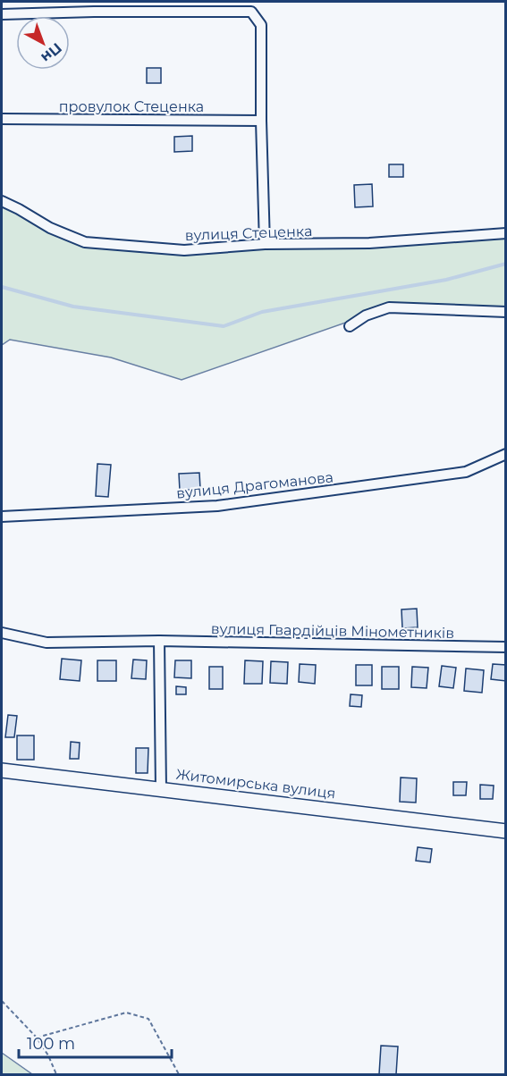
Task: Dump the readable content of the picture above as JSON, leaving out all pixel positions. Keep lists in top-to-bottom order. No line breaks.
{"streets":{"main road":["Житомирська вулиця"],"street":["провулок Стеценка","вулиця Стеценка","вулиця Драгоманова","вулиця Гвардійців Мінометників"]},"scale_bar":"100 m","north":"bottom right"}
